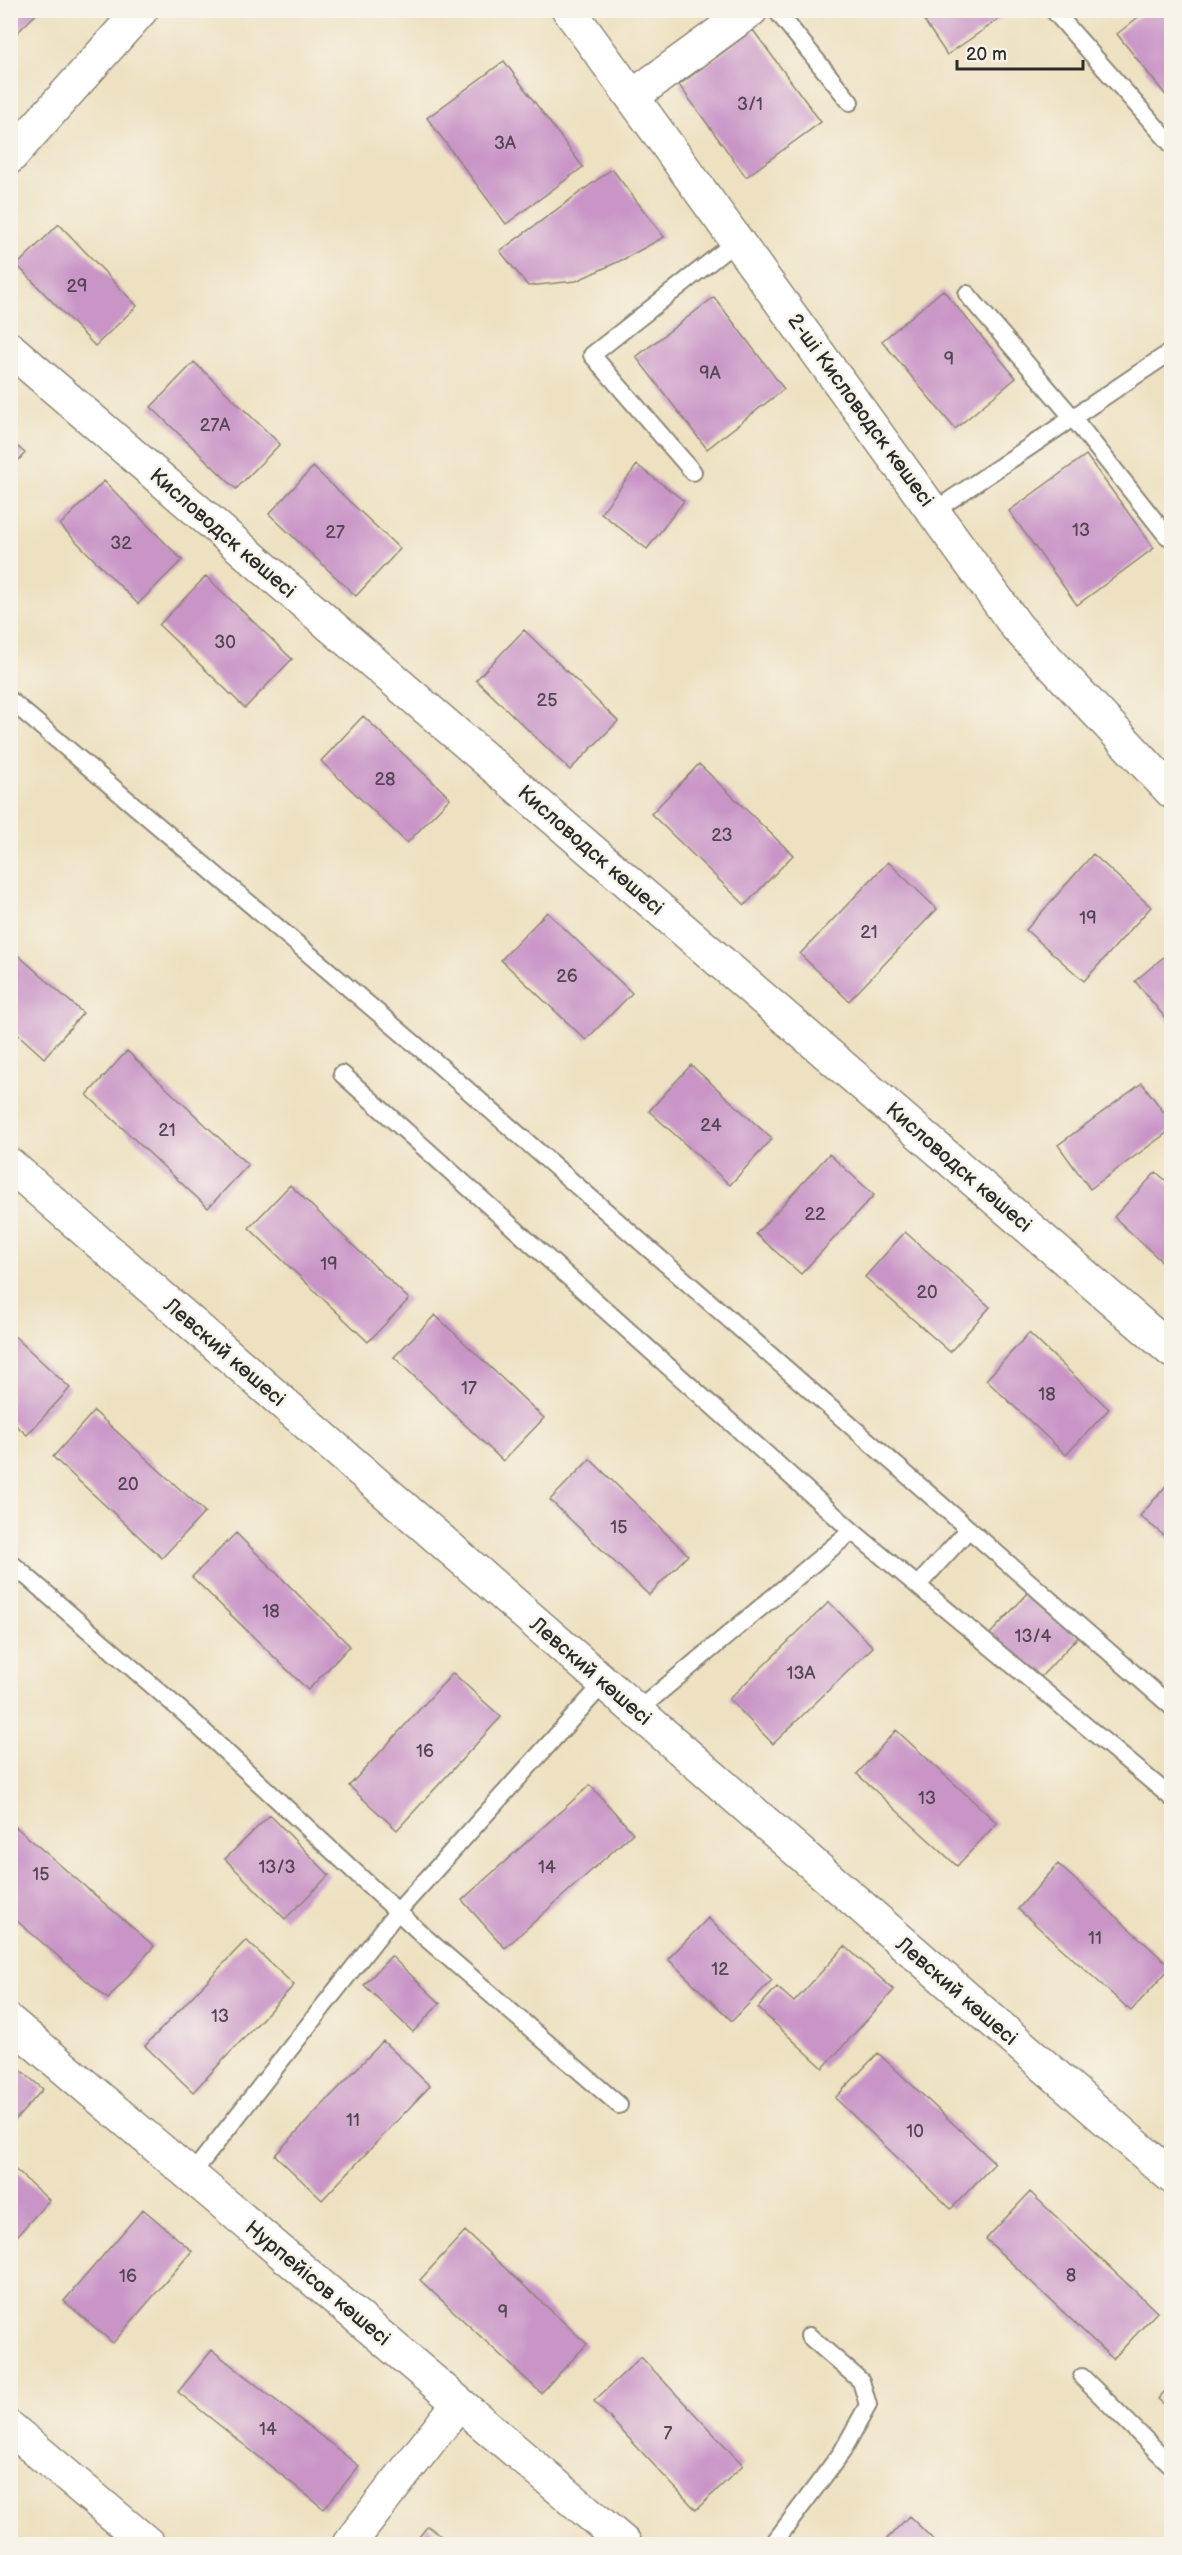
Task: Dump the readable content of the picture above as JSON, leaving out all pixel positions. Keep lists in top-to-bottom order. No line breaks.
{"streets":{"street":["2-ші Кисловодск көшесі","Кисловодск көшесі","Левский көшесі","Нурпейісов көшесі"]},"house_numbers":["3/1","3А","29","9","9А","27А","13","27","32","30","25","28","23","19","21","26","24","21","22","19","20","17","18","20","15","18","13/4","13А","16","13","13/3","14","15","11","12","13","11","10","8","16","9","14","7"],"scale_bar":"20 m"}
